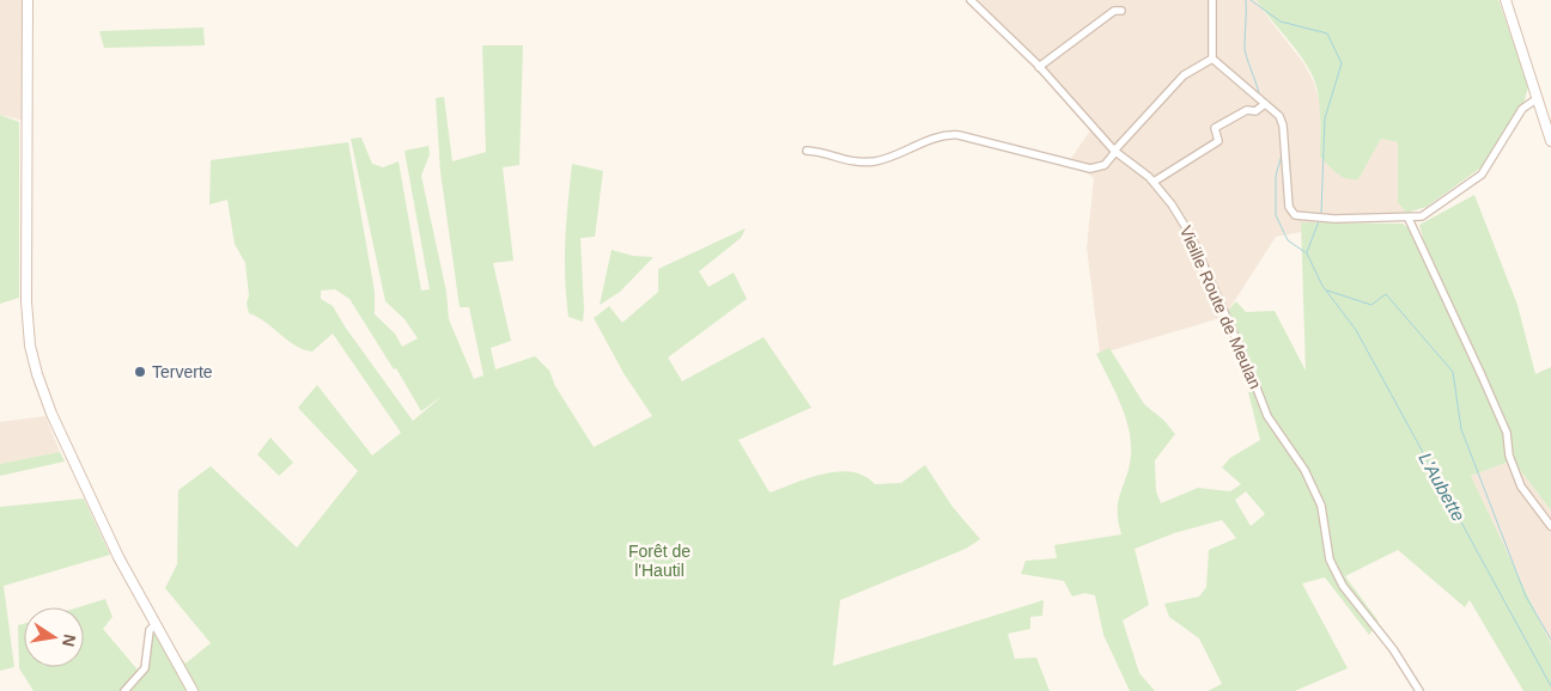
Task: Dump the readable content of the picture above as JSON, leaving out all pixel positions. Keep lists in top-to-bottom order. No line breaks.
{"streets":{"street":["Vieille Route de Meulan"]},"water":["L'Aubette"],"parks":["Forêt de l'Hautil"],"places":["Terverte"],"north":"right"}
